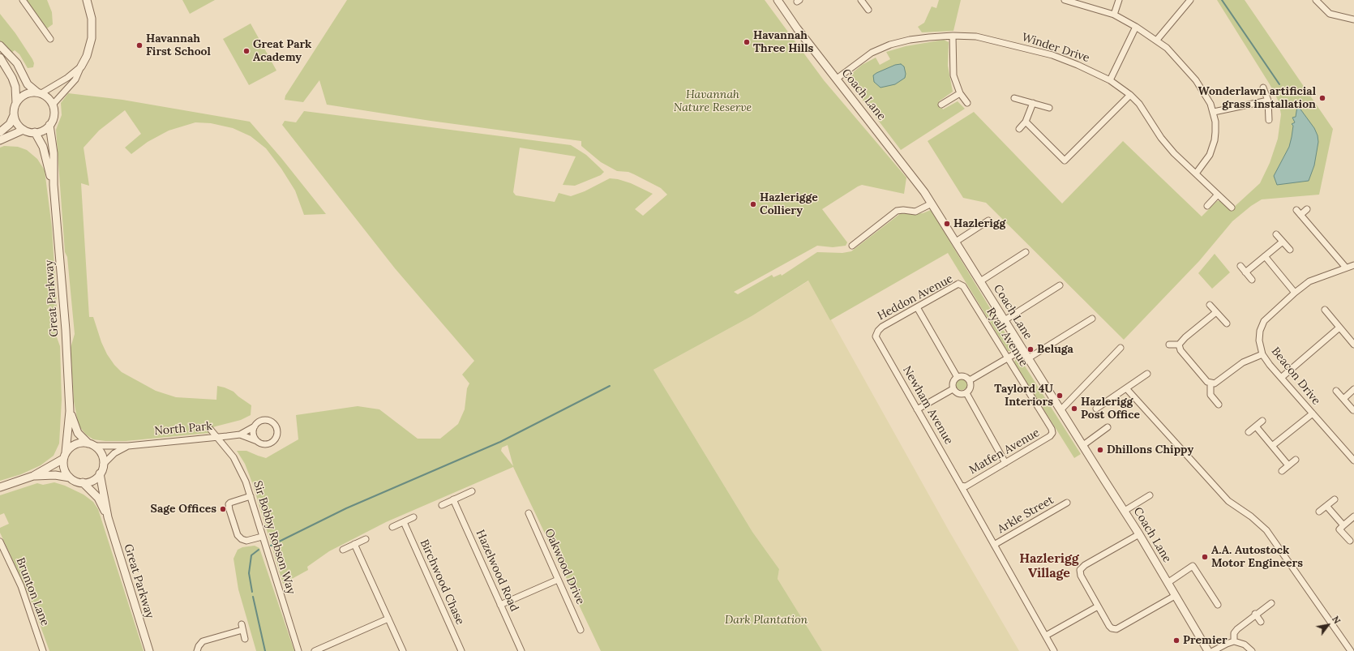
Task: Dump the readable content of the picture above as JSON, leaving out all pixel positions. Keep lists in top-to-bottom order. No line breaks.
{"streets":{"street":["Winder Drive","Coach Lane","Heddon Avenue","Great Parkway","Ryall Avenue","Beacon Drive","Newham Avenue","North Park","Matfen Avenue","Arkle Street","Sir Bobby Robson Way","Oakwood Drive","Hazelwood Road","Birchwood Chase","Brunton Lane"]},"crossings":[["Winder Drive","Coach Lane"],["Heddon Avenue","Ryall Avenue"],["Heddon Avenue","Newham Avenue"],["Great Parkway","North Park"],["Ryall Avenue","Matfen Avenue"],["Newham Avenue","Matfen Avenue"],["Newham Avenue","Arkle Street"],["North Park","Sir Bobby Robson Way"]],"districts":["Hazlerigg Village"],"parks":["Havannah Nature Reserve","Dark Plantation"],"places":["Havannah Three Hills","Havannah First School","Great Park Academy","Wonderlawn artificial grass installation","Hazlerigge Colliery","Hazlerigg","Beluga","Taylord 4U Interiors","Hazlerigg Post Office","Dhillons Chippy","Sage Offices","A.A. Autostock Motor Engineers","Premier"],"north":"top right"}
